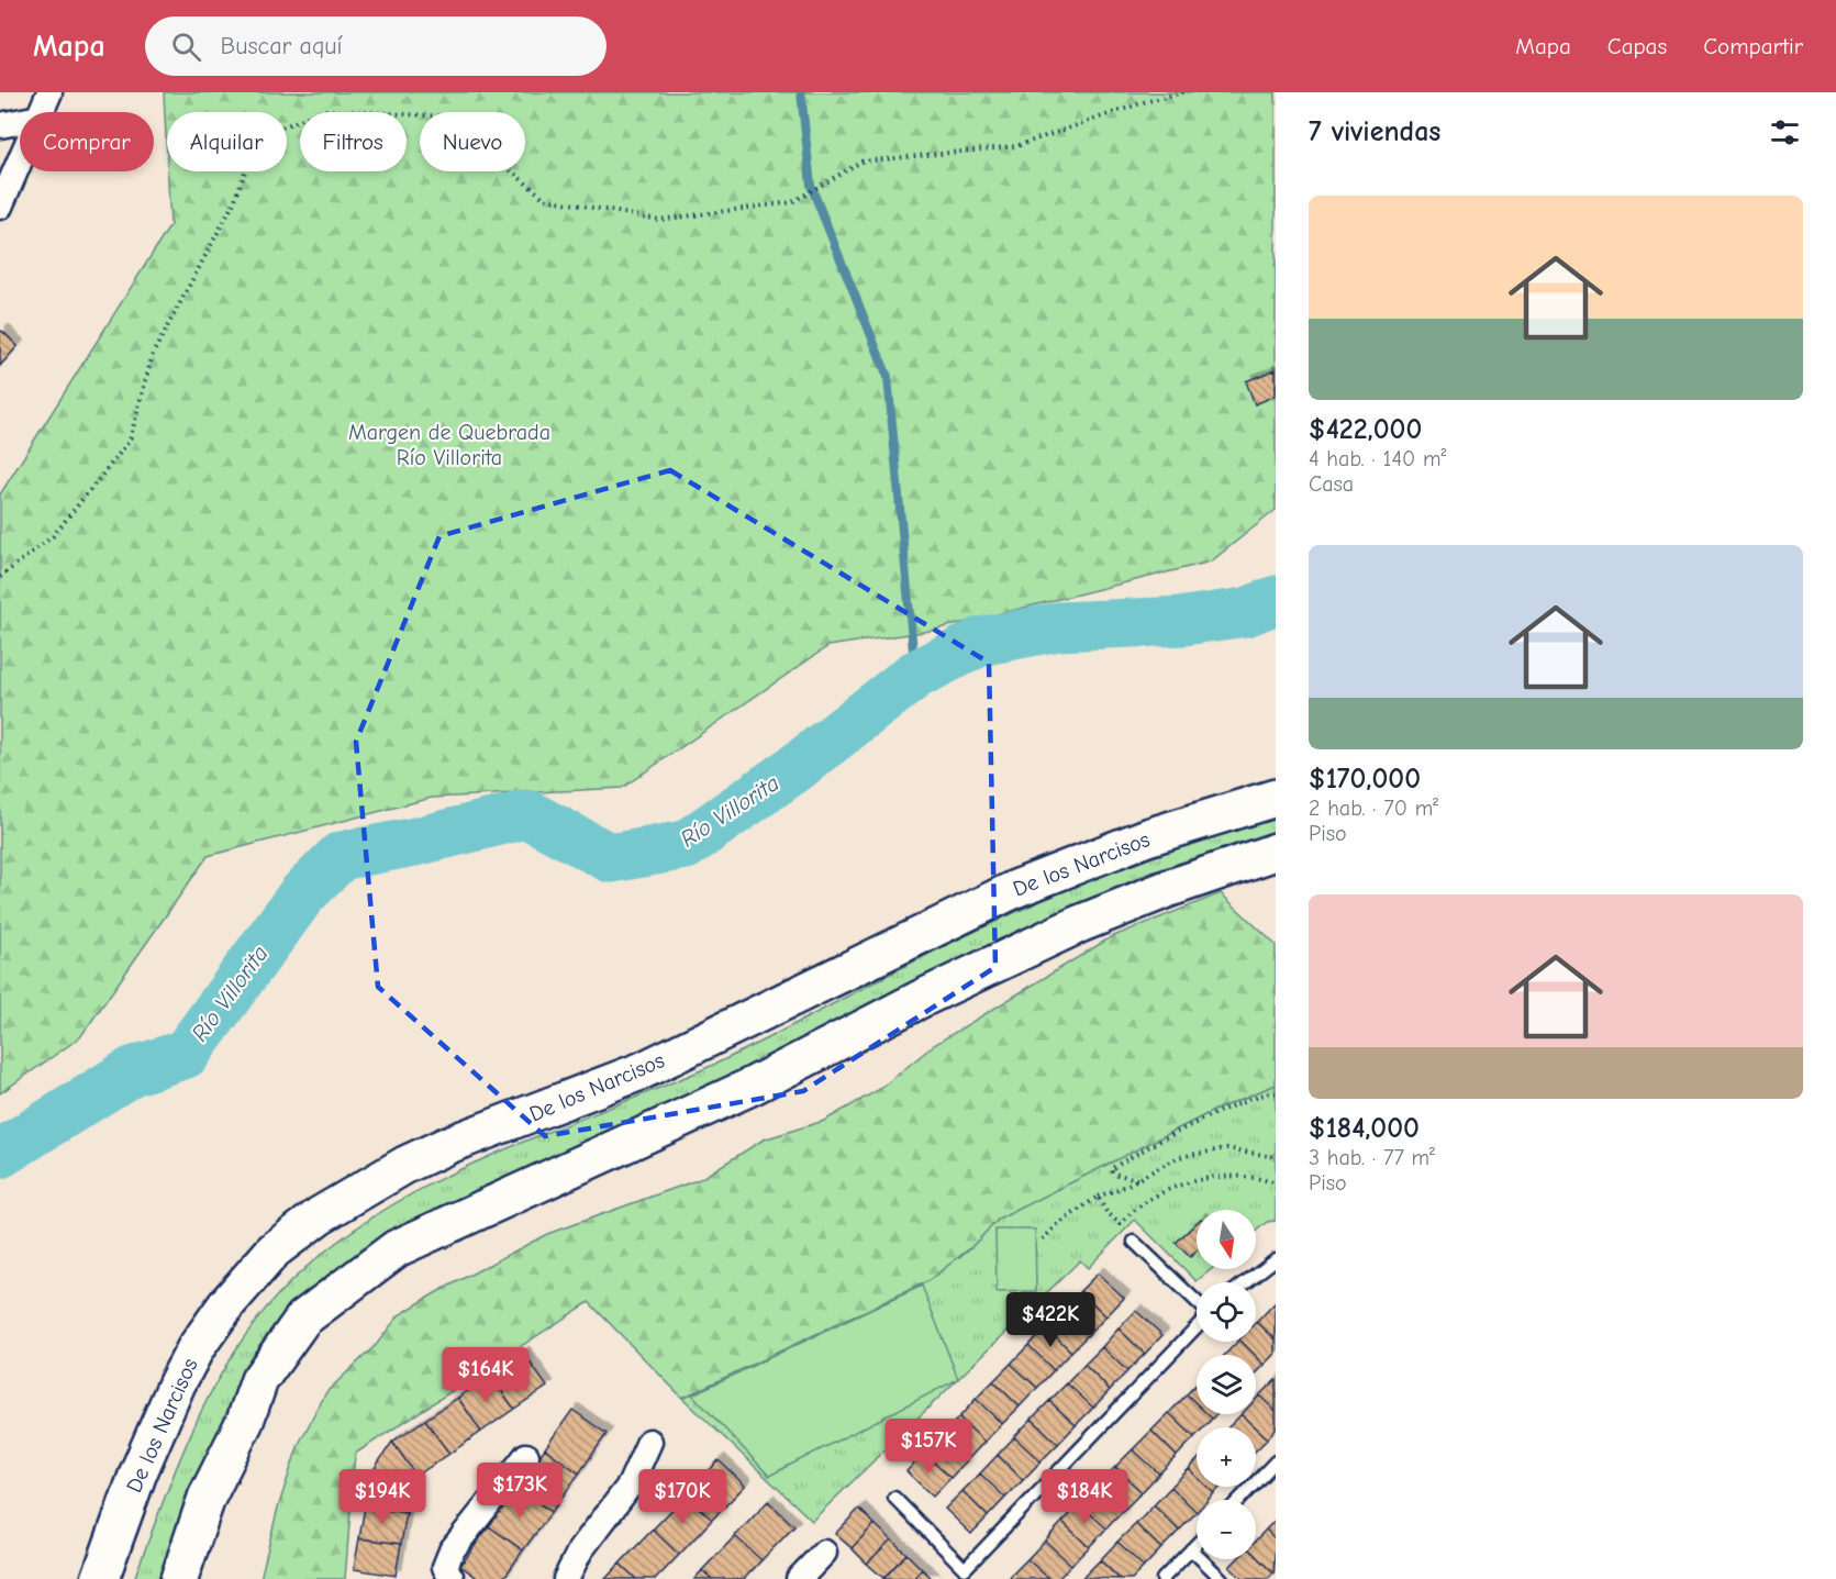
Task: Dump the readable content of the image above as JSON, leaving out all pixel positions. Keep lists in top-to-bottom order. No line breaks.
{"streets":{"main road":["De los Narcisos"]},"water":["Río Villorita"],"parks":["Margen de Quebrada Río Villorita"],"north":"bottom","page":{"header":"Mapa","search":"Buscar aquí","nav":["Mapa","Capas","Compartir"],"heading":"7 viviendas","chip":["Comprar","Alquilar","Filtros","Nuevo"],"list":[{"name":"$422,000","note":"4 hab. · 140 m² · Casa"},{"name":"$170,000","note":"2 hab. · 70 m² · Piso"},{"name":"$184,000","note":"3 hab. · 77 m² · Piso"}],"map_buttons":["+","−"],"price":["$422K","$164K","$157K","$173K","$194K","$170K","$184K"]}}
